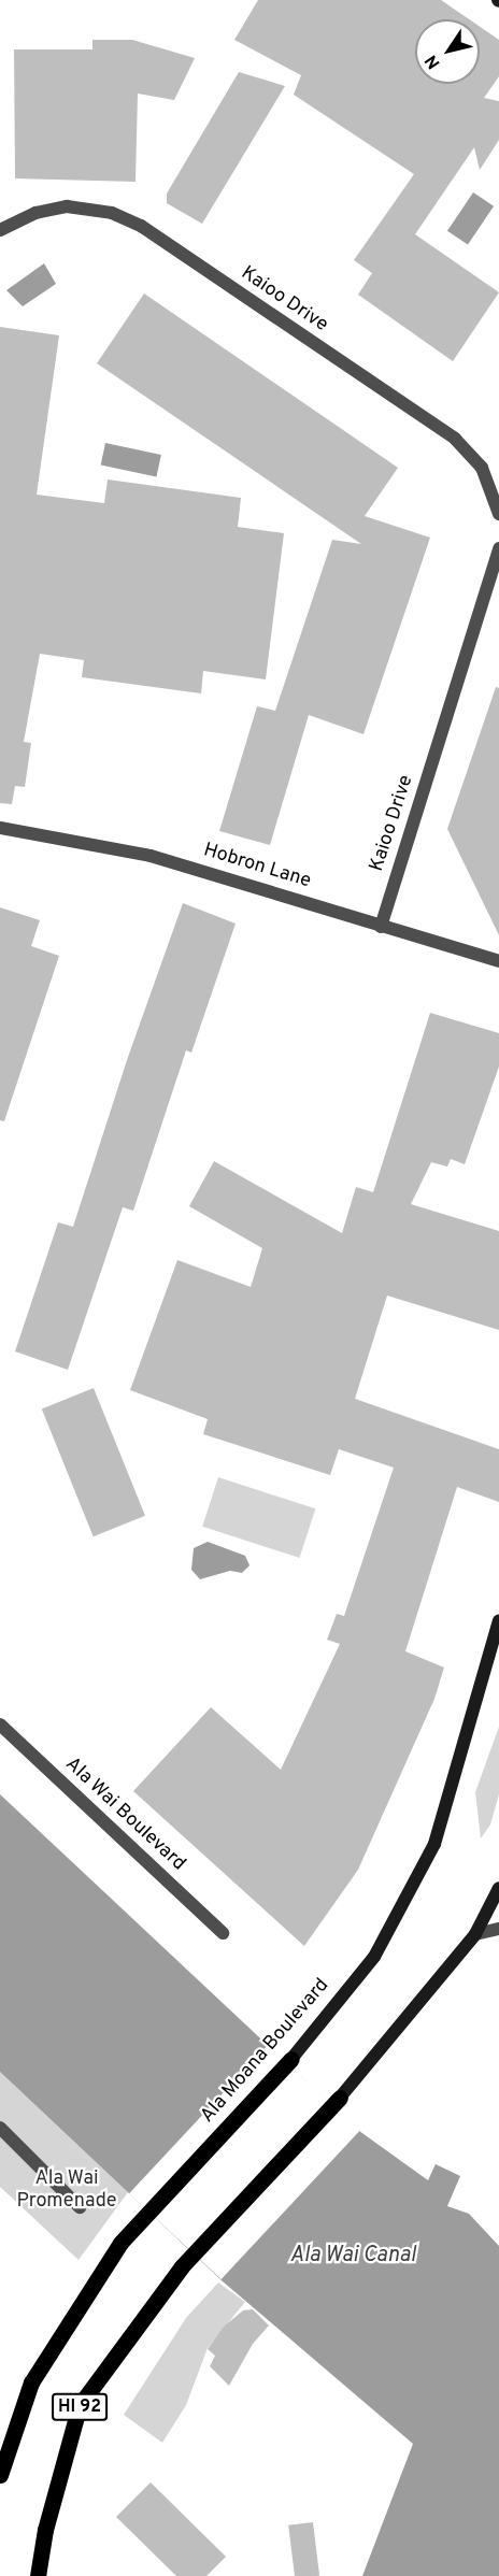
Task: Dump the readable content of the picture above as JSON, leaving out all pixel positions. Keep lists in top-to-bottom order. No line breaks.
{"streets":{"main road":["Ala Moana Boulevard","HI 92"],"street":["Kaioo Drive","Hobron Lane","Ala Wai Boulevard"]},"crossings":[["Kaioo Drive","Hobron Lane"]],"water":["Ala Wai Canal"],"parks":["Ala Wai Promenade"],"north":"bottom left"}
